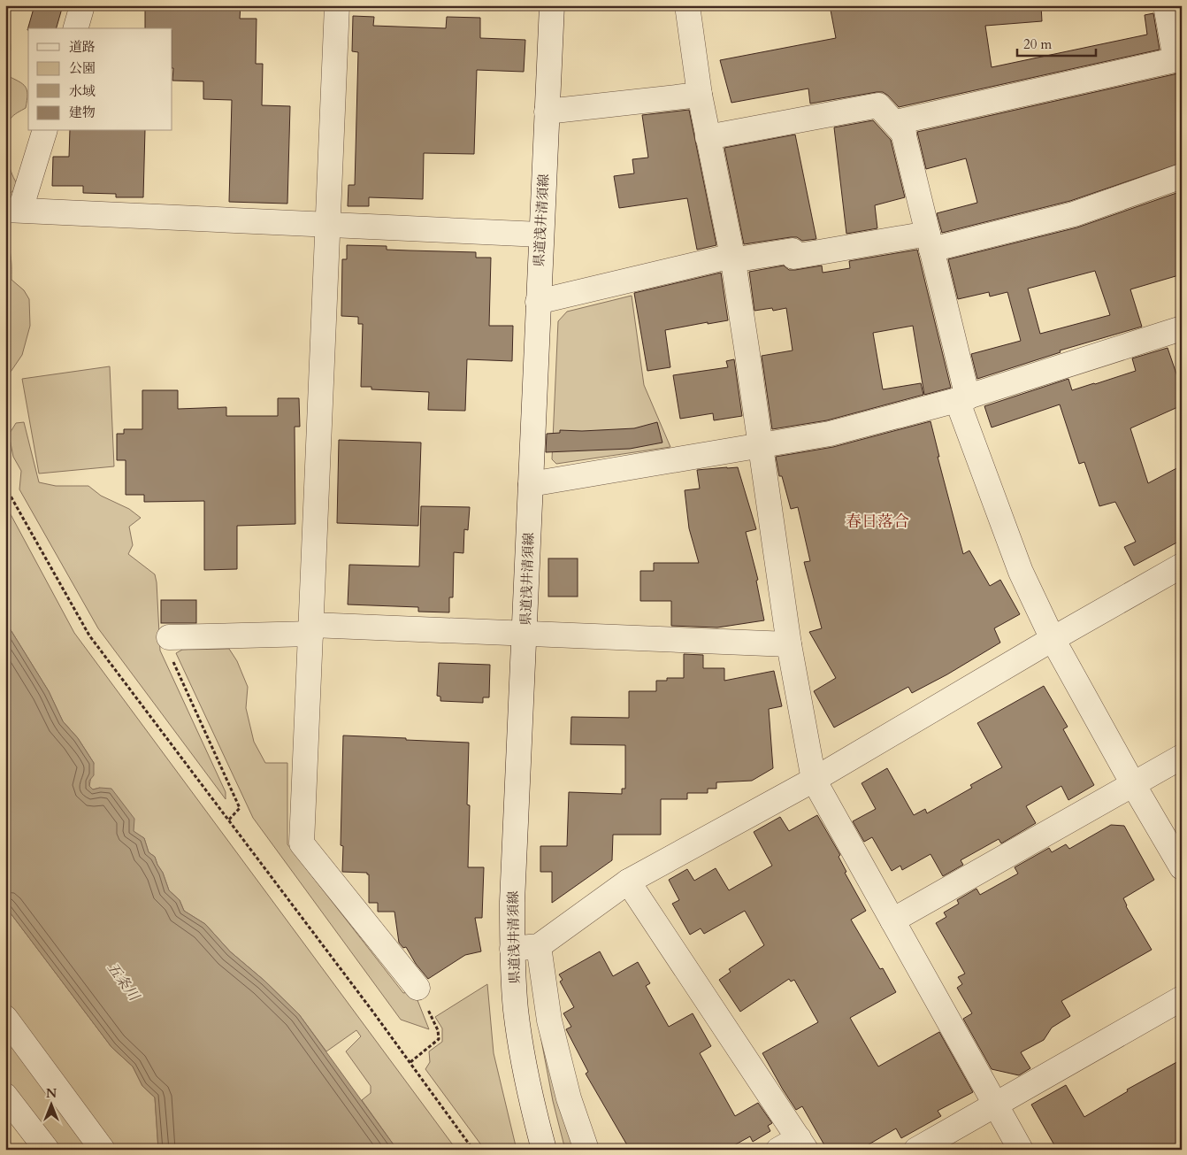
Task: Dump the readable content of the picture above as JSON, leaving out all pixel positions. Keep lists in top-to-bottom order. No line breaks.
{"streets":{"street":["県道浅井清須線"]},"districts":["春日落合"],"water":["五条川"],"legend":["道路","公園","水域","建物"],"scale_bar":"20 m","north":"top"}
